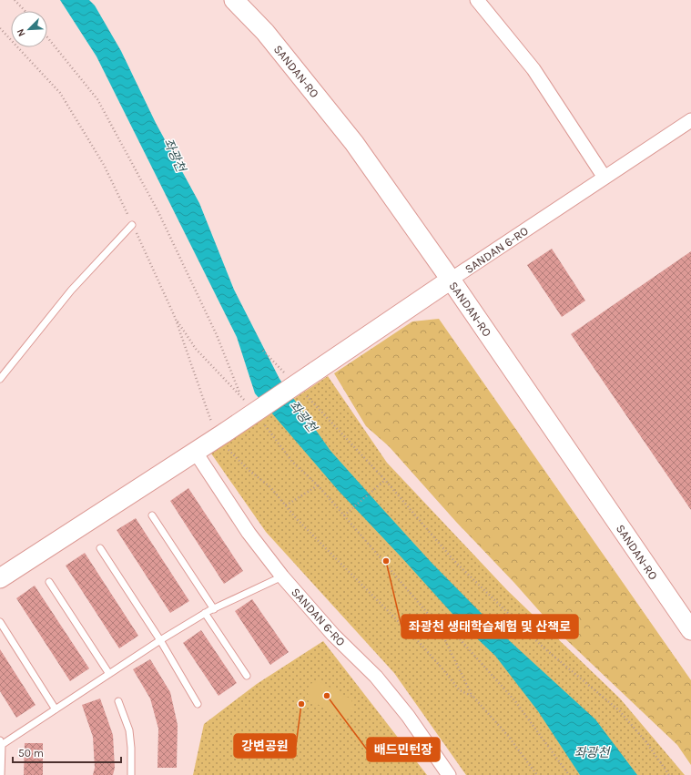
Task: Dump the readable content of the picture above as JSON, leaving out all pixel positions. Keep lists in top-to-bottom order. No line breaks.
{"streets":{"street":["SANDAN-RO","SANDAN 6-RO"]},"crossings":[["SANDAN-RO","SANDAN 6-RO"]],"water":["좌광천"],"places":["좌광천 생태학습체험 및 산책로","배드민턴장","강변공원"],"scale_bar":"50 m","north":"bottom left"}
